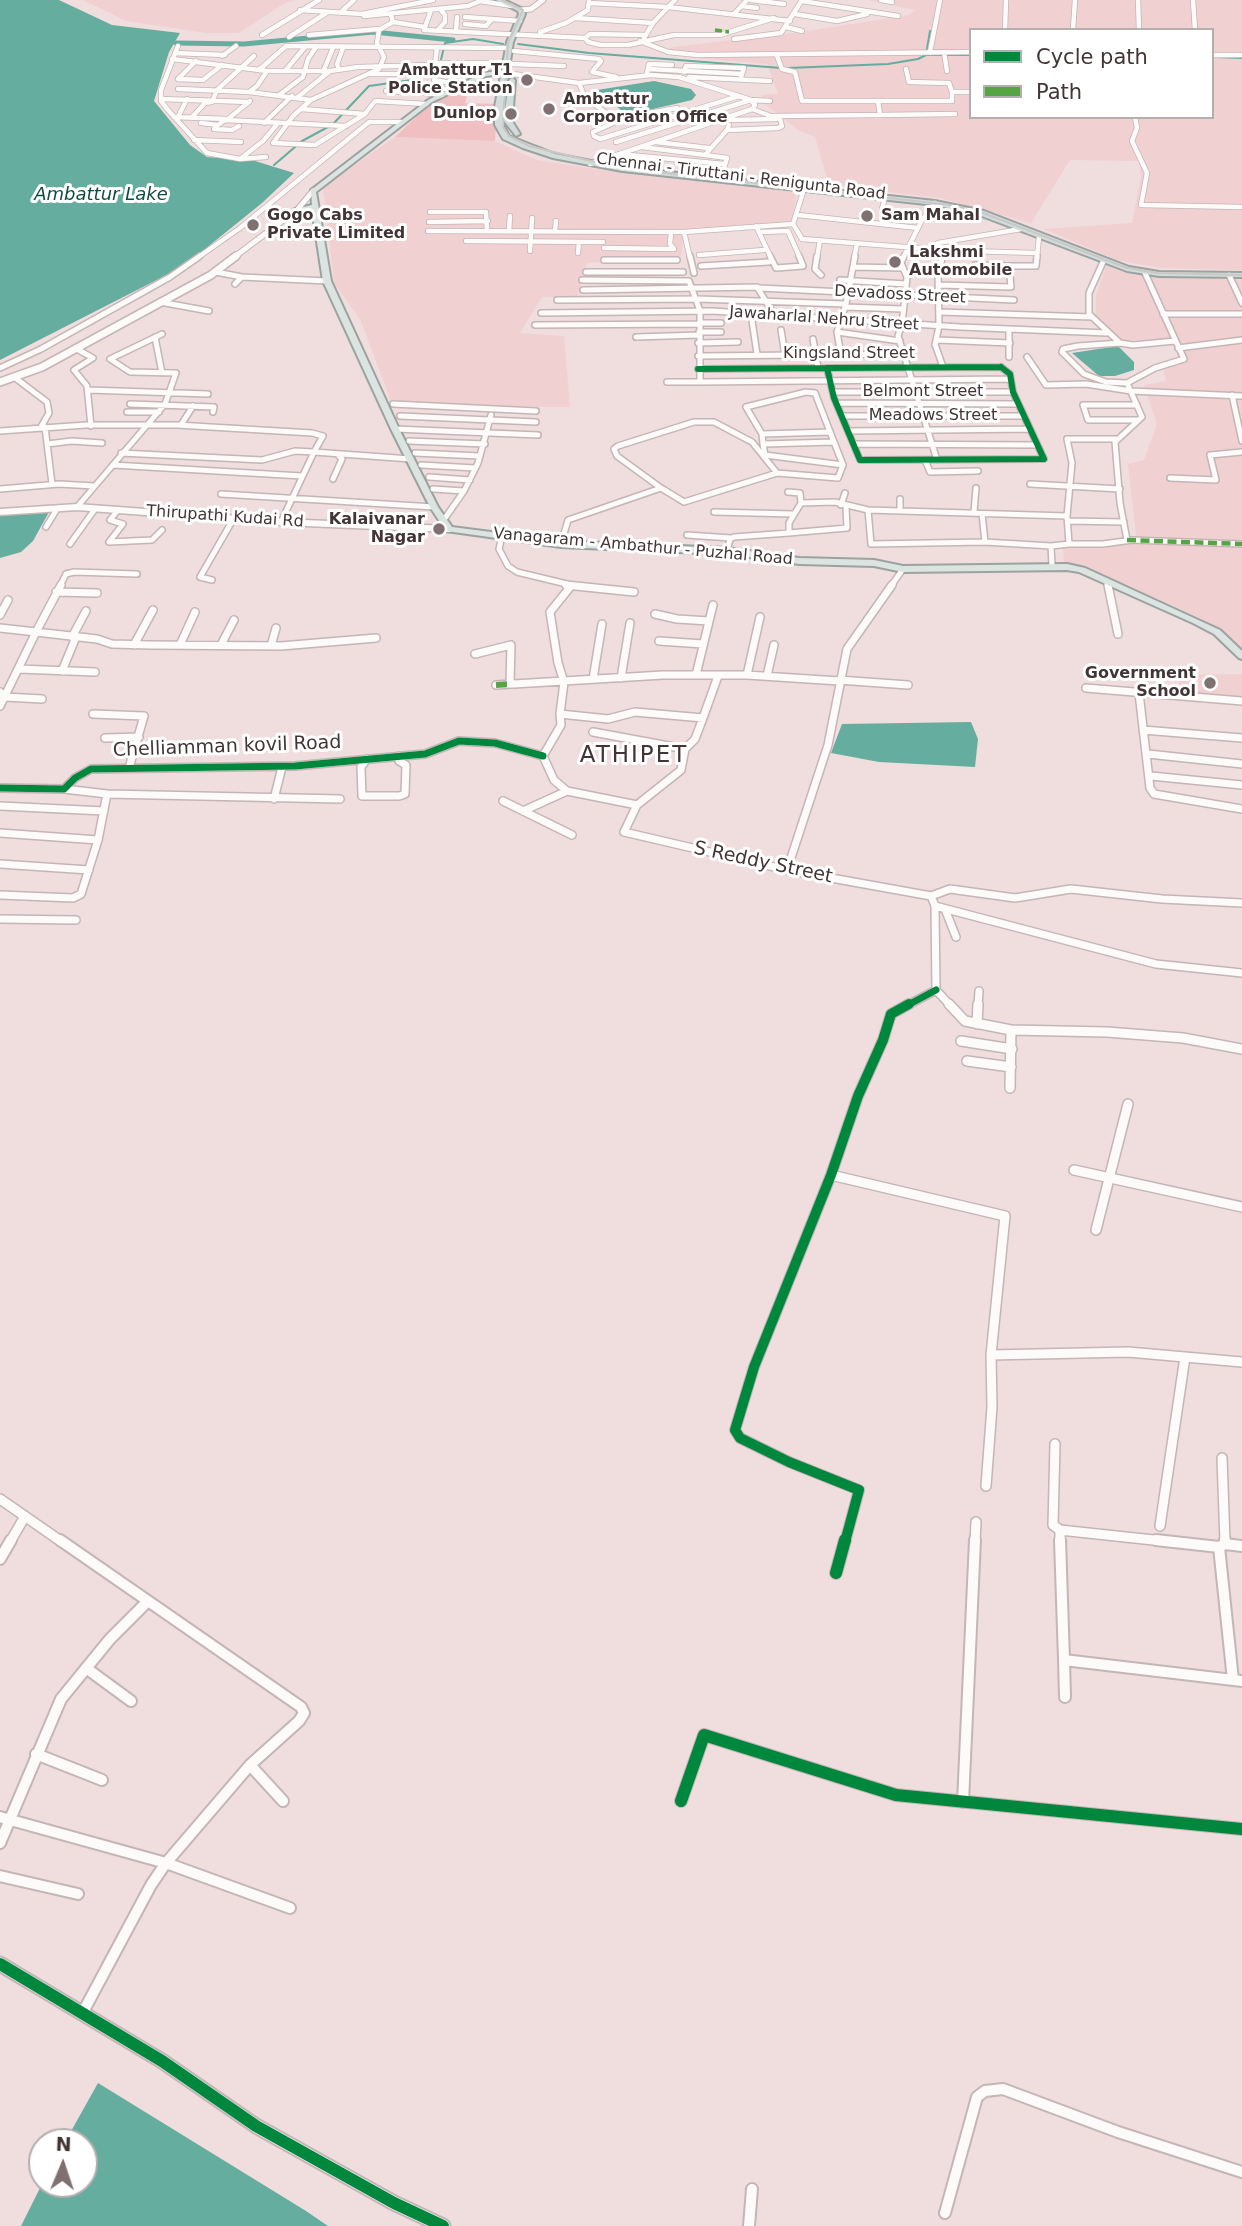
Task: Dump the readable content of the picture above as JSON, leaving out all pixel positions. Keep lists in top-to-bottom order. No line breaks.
{"streets":{"highway":["Chennai - Tiruttani - Renigunta Road"],"main road":["Vanagaram - Ambathur - Puzhal Road"],"street":["Devadoss Street","Jawaharlal Nehru Street","Kingsland Street","Belmont Street","Meadows Street","Thirupathi Kudai Rd","Chelliamman kovil Road","S Reddy Street"]},"crossings":[["Thirupathi Kudai Rd","Vanagaram - Ambathur - Puzhal Road"]],"districts":["ATHIPET"],"water":["Ambattur Lake"],"places":["Ambattur T1 Police Station","Ambattur Corporation Office","Dunlop","Sam Mahal","Gogo Cabs Private Limited","Lakshmi Automobile","Kalaivanar Nagar","Government School"],"legend":["Cycle path","Path"],"north":"top"}
